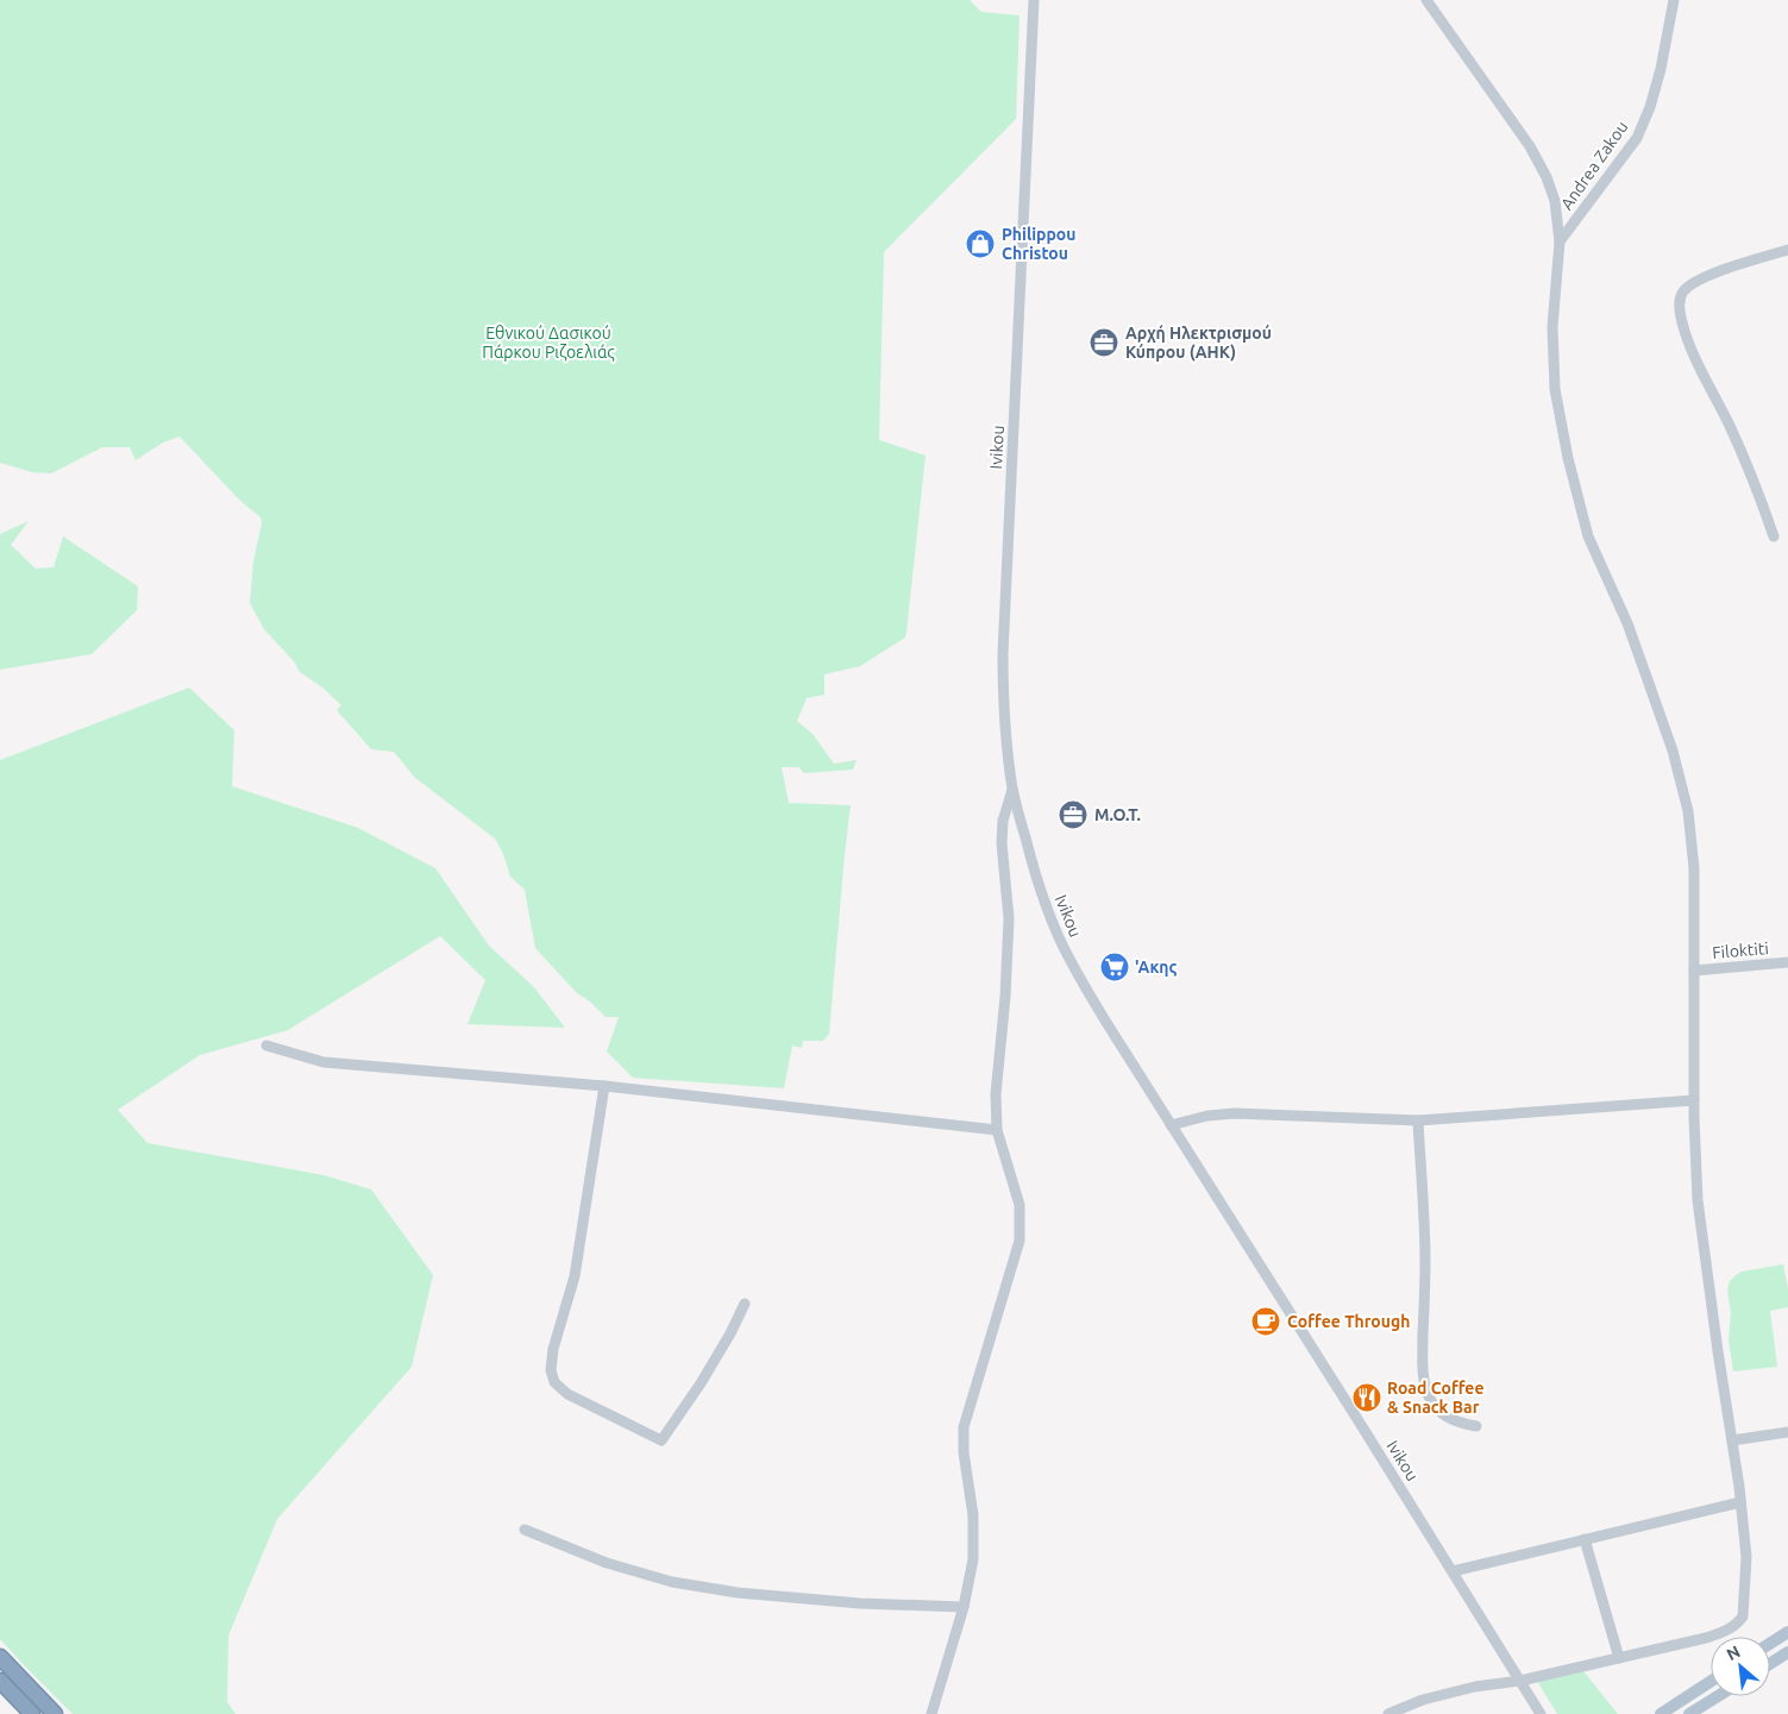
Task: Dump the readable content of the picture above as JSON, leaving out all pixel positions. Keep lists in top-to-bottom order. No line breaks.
{"streets":{"street":["Andrea Zakou","Ivikou","Filoktiti"]},"parks":["Εθνικού Δασικού Πάρκου Ριζοελιάς"],"places":{"shop":["Philippou Christou"],"office":["Αρχή Ηλεκτρισμού Κύπρου (ΑΗΚ)","M.O.T."],"supermarket":["'Ακης"],"cafe":["Coffee Through"],"restaurant":["Road Coffee & Snack Bar"]},"north":"top left"}
